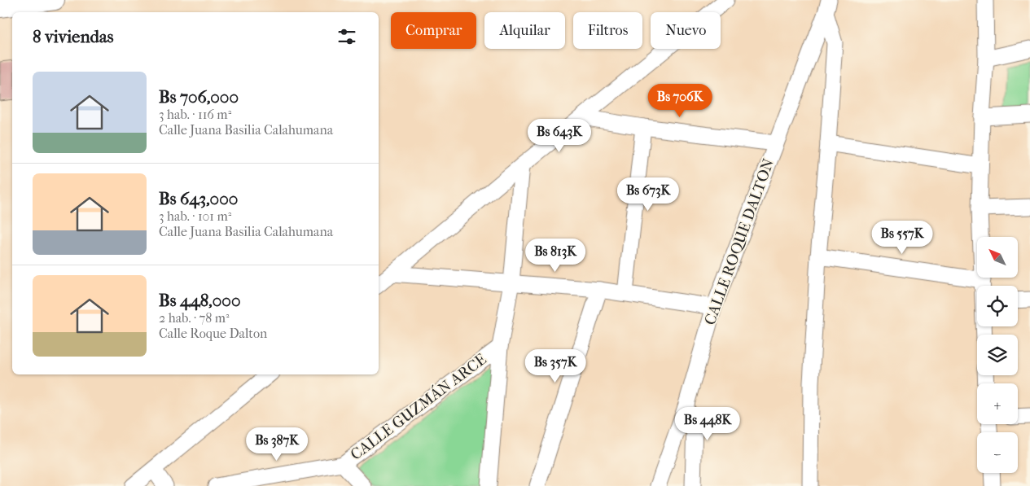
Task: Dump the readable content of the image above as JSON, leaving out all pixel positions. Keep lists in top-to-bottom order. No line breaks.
{"streets":{"street":["CALLE ROQUE DALTON","CALLE GUZMÁN ARCE"]},"north":"top left","page":{"chip":["Comprar","Alquilar","Filtros","Nuevo"],"heading":"8 viviendas","list":[{"name":"Bs 706,000","note":"3 hab. · 116 m² · Calle Juana Basilia Calahumana"},{"name":"Bs 643,000","note":"3 hab. · 101 m² · Calle Juana Basilia Calahumana"},{"name":"Bs 448,000","note":"2 hab. · 78 m² · Calle Roque Dalton"}],"price":["Bs 706K","Bs 643K","Bs 673K","Bs 557K","Bs 813K","Bs 357K","Bs 448K","Bs 387K"],"map_buttons":["+","−"]}}
